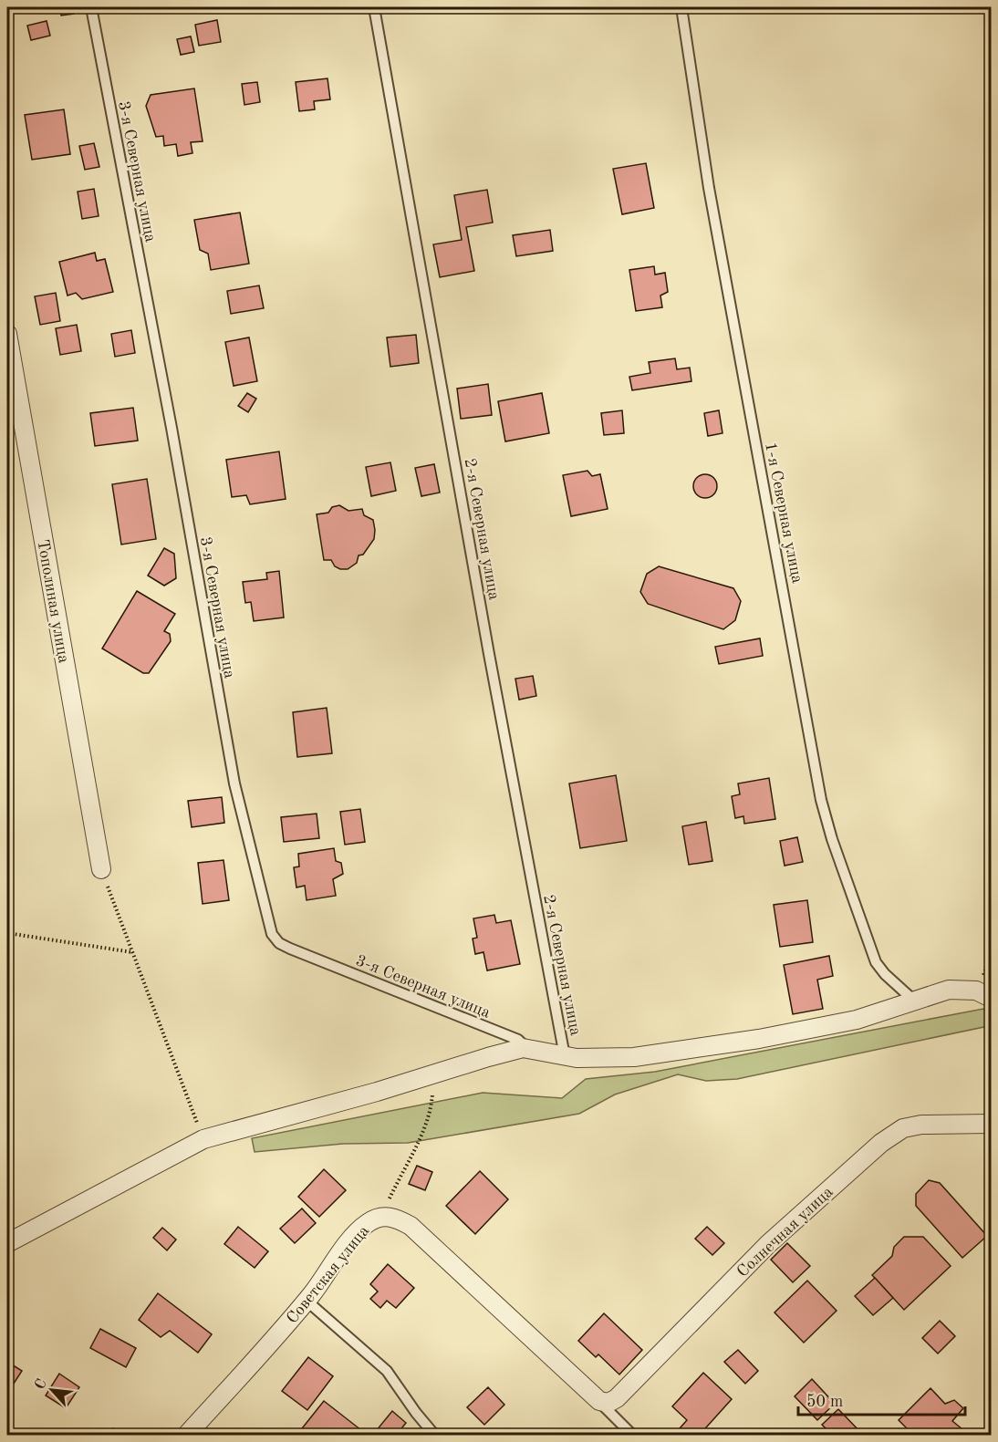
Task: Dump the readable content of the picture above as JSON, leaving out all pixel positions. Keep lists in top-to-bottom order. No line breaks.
{"streets":{"street":["Тополиная улица","Солнечная улица","Советская улица"],"lane":["3-я Северная улица","1-я Северная улица","2-я Северная улица"]},"crossings":[["Солнечная улица","Советская улица"]],"scale_bar":"50 m","north":"top left"}
